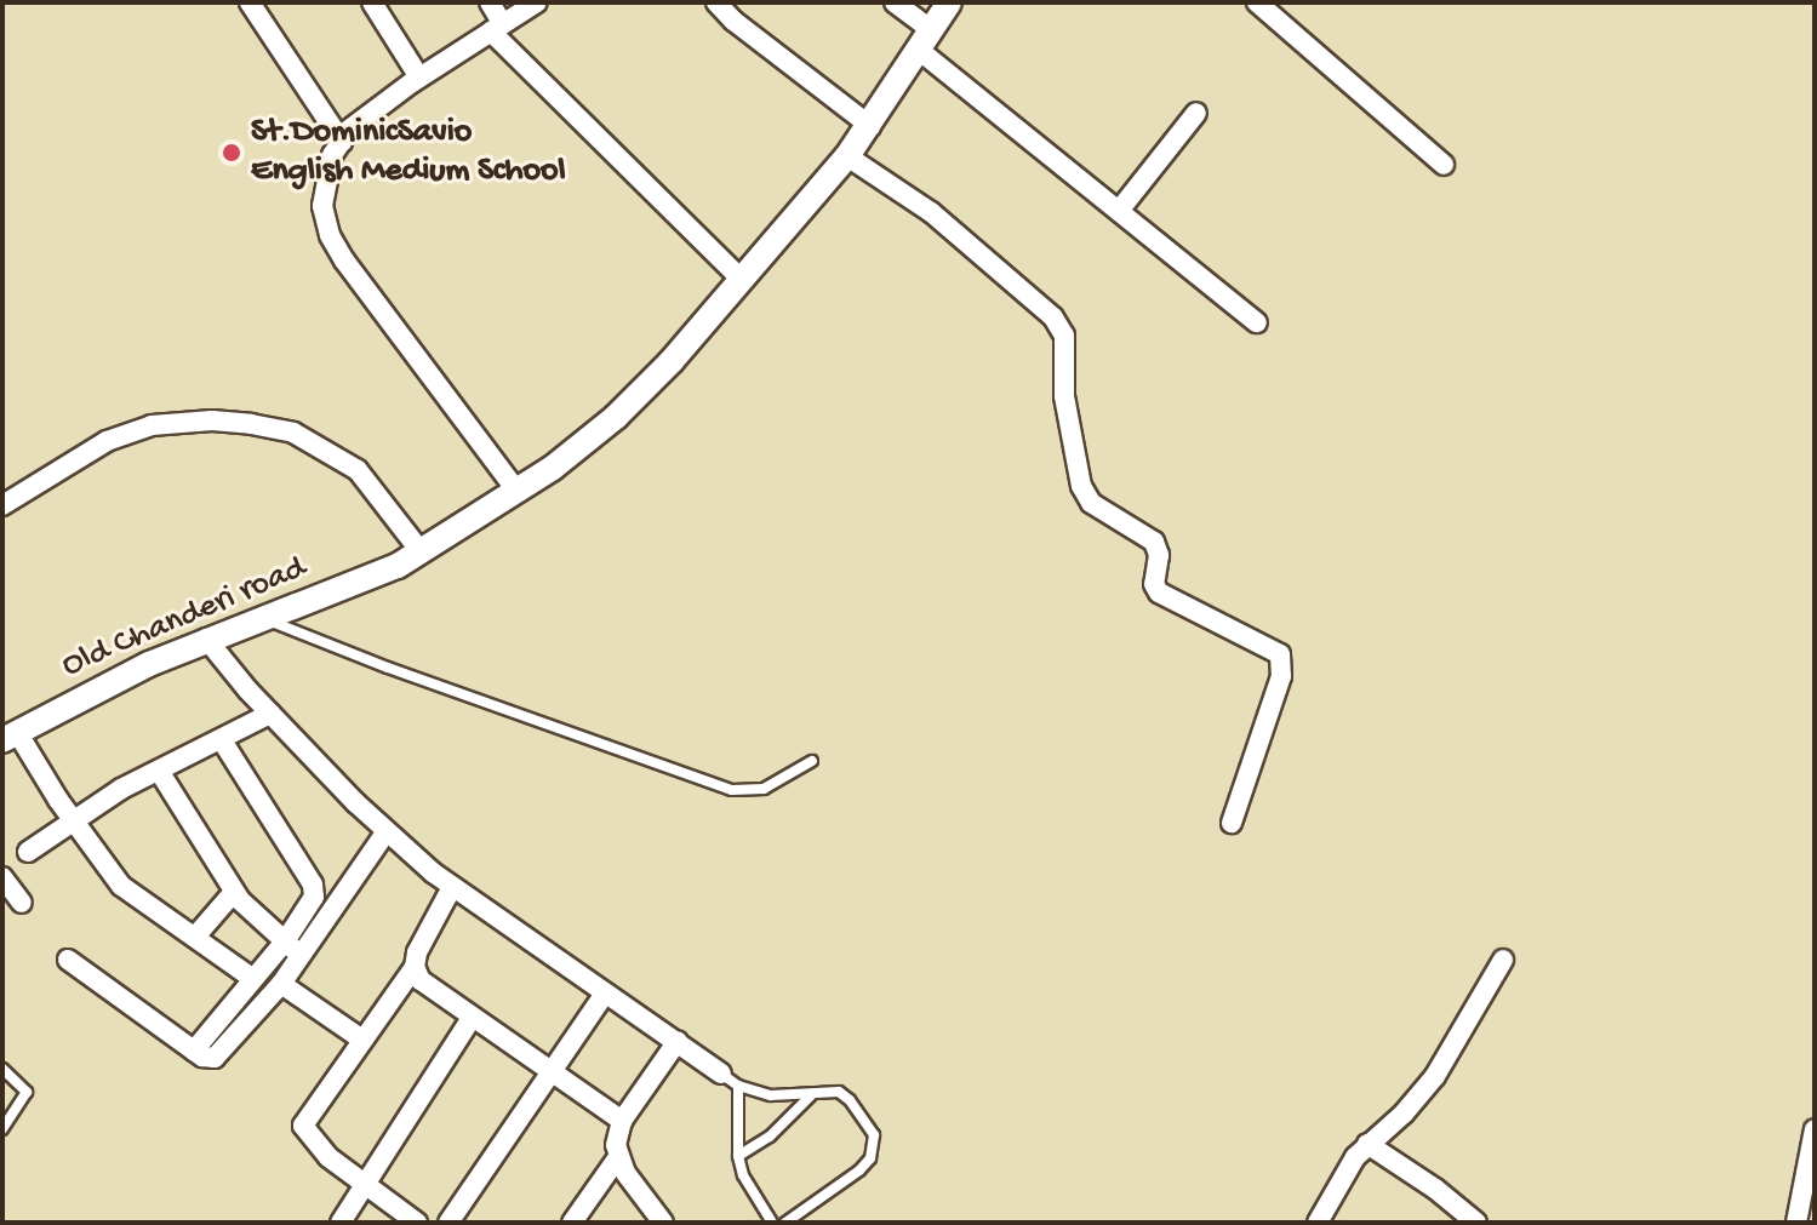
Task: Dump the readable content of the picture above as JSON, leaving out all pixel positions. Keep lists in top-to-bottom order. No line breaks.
{"streets":{"street":["Old Chanderi road"]},"places":["St.DominicSavio English Medium School"]}
